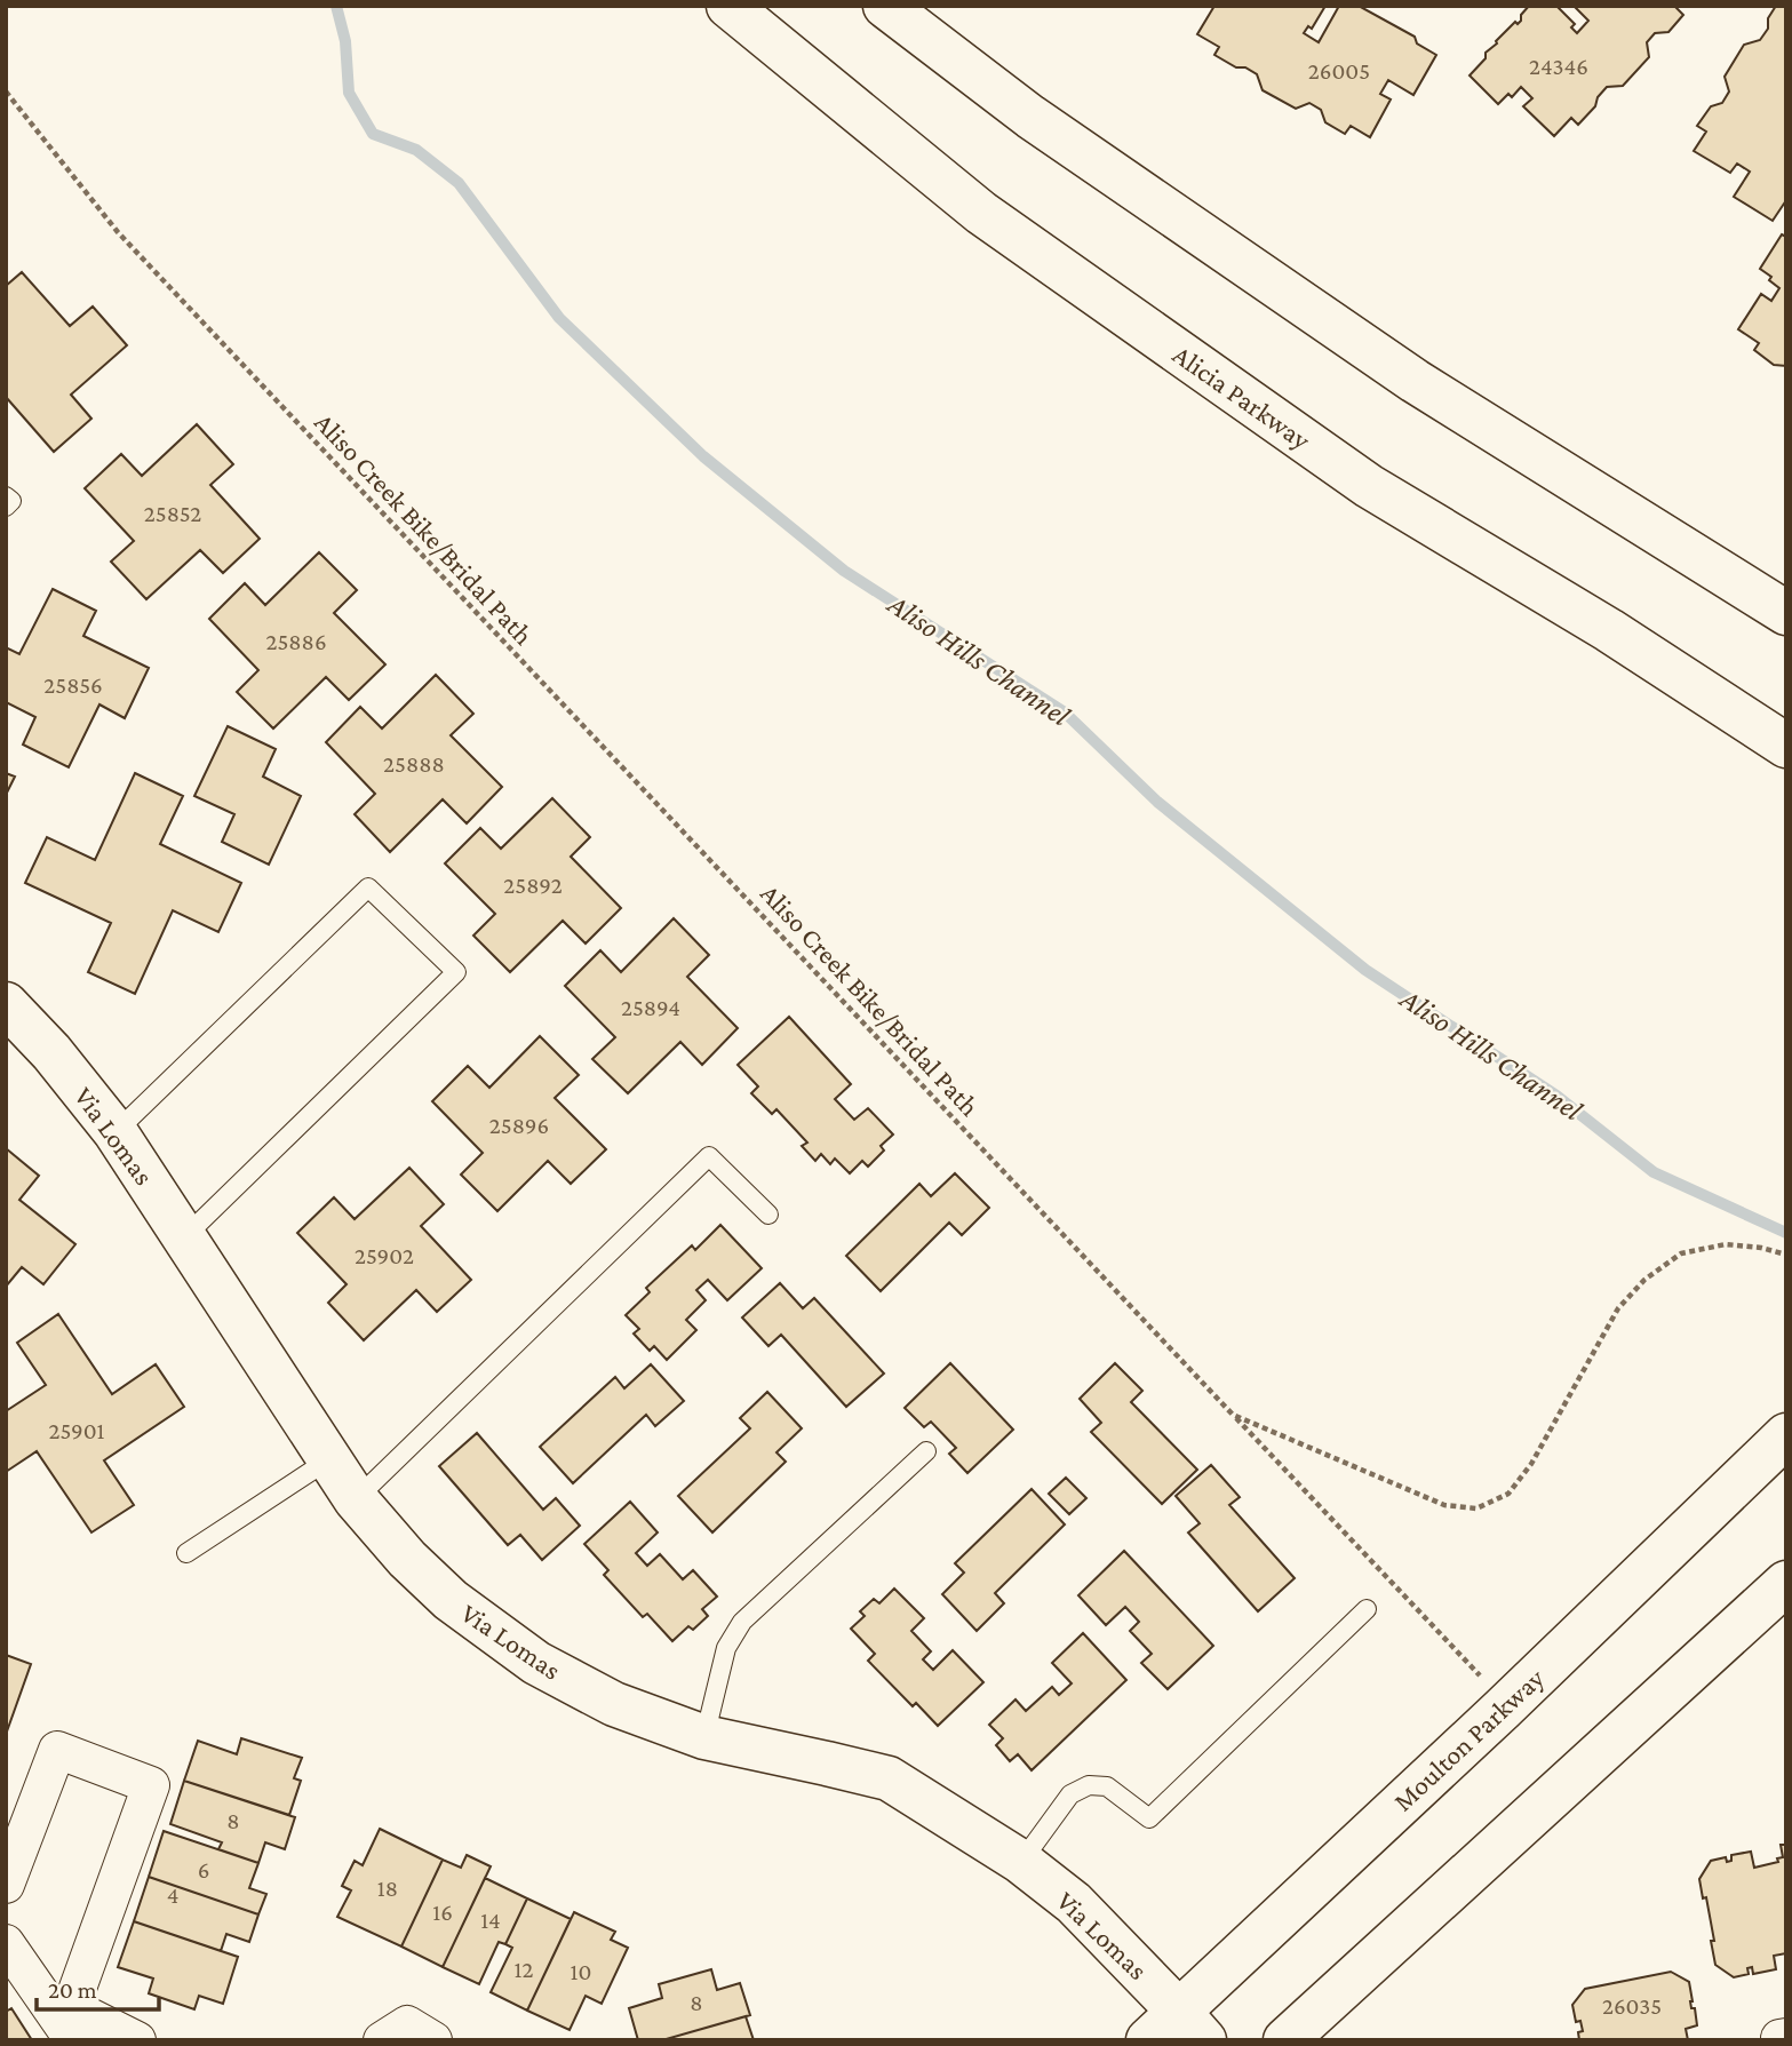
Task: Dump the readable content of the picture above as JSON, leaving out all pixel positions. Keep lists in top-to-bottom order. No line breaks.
{"streets":{"main road":["Alicia Parkway","Via Lomas","Moulton Parkway"],"path":["Aliso Creek Bike/Bridal Path"]},"crossings":[["Via Lomas","Moulton Parkway"]],"water":["Aliso Hills Channel"],"house_numbers":["24346","26005","25852","25886","25856","25888","25892","25894","25896","25902","25901","8","6","18","4","16","14","12","10","8","26035"],"scale_bar":"20 m"}
